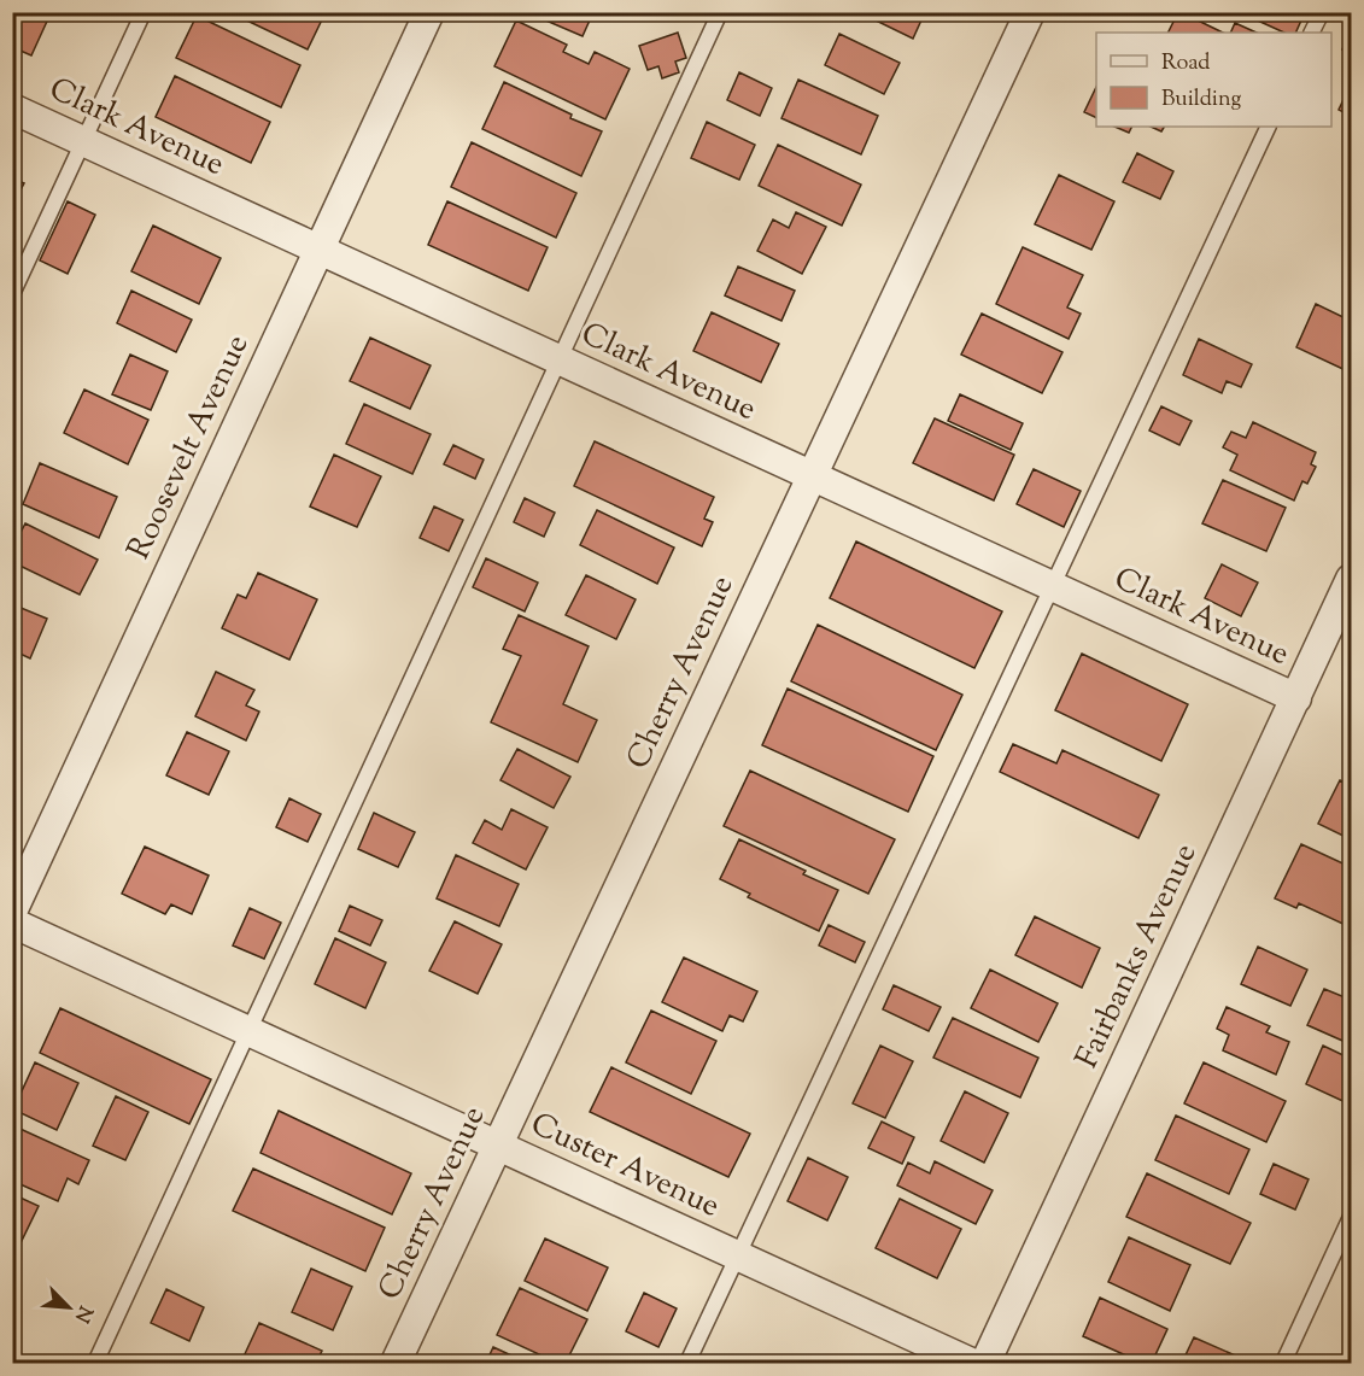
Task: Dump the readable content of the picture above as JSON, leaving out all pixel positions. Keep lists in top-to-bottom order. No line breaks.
{"streets":{"street":["Clark Avenue","Roosevelt Avenue","Cherry Avenue","Fairbanks Avenue","Custer Avenue"]},"crossings":[["Clark Avenue","Roosevelt Avenue"],["Clark Avenue","Cherry Avenue"],["Clark Avenue","Fairbanks Avenue"],["Cherry Avenue","Custer Avenue"]],"legend":["Road","Building"],"north":"bottom right"}
